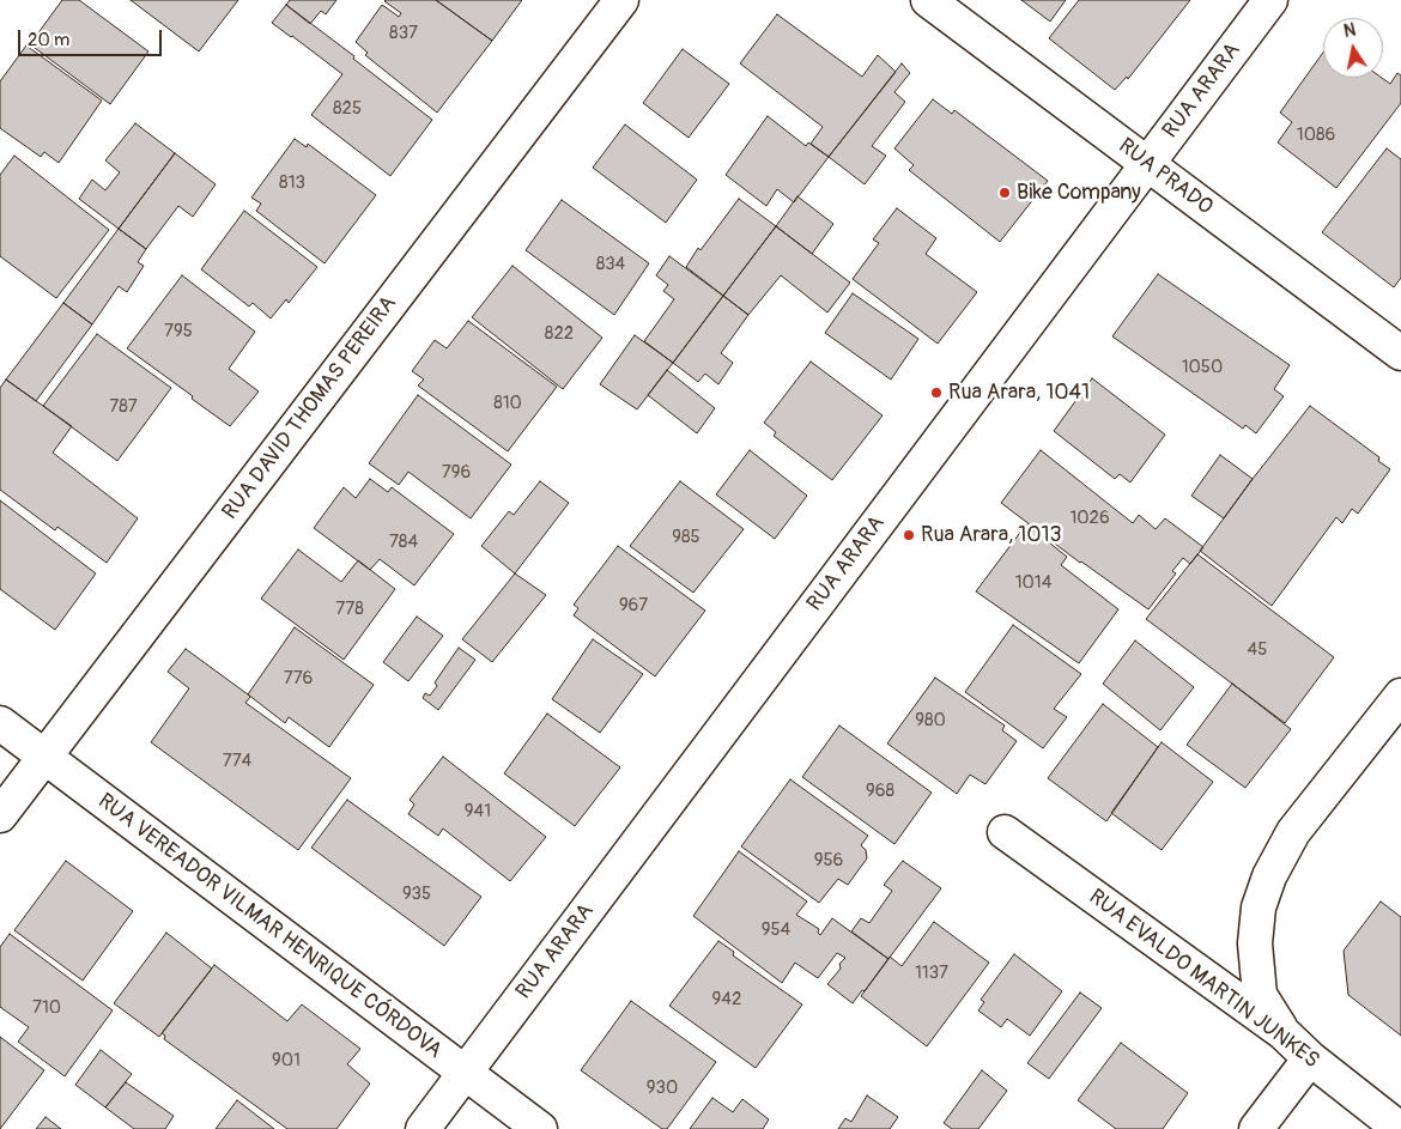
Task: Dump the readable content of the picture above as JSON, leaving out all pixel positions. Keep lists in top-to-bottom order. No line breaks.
{"streets":{"street":["RUA ARARA","RUA PRADO","RUA DAVID THOMAS PEREIRA","RUA VEREADOR VILMAR HENRIQUE CÓRDOVA","RUA EVALDO MARTIN JUNKES"]},"crossings":[["RUA ARARA","RUA PRADO"],["RUA ARARA","RUA VEREADOR VILMAR HENRIQUE CÓRDOVA"],["RUA DAVID THOMAS PEREIRA","RUA VEREADOR VILMAR HENRIQUE CÓRDOVA"]],"places":["Bike Company","Rua Arara, 1041","Rua Arara, 1013"],"house_numbers":["837","825","1086","813","834","795","822","1050","810","787","796","1026","985","784","1014","967","778","45","776","980","774","968","941","956","935","954","1137","942","710","901","930"],"scale_bar":"20 m","north":"top"}
